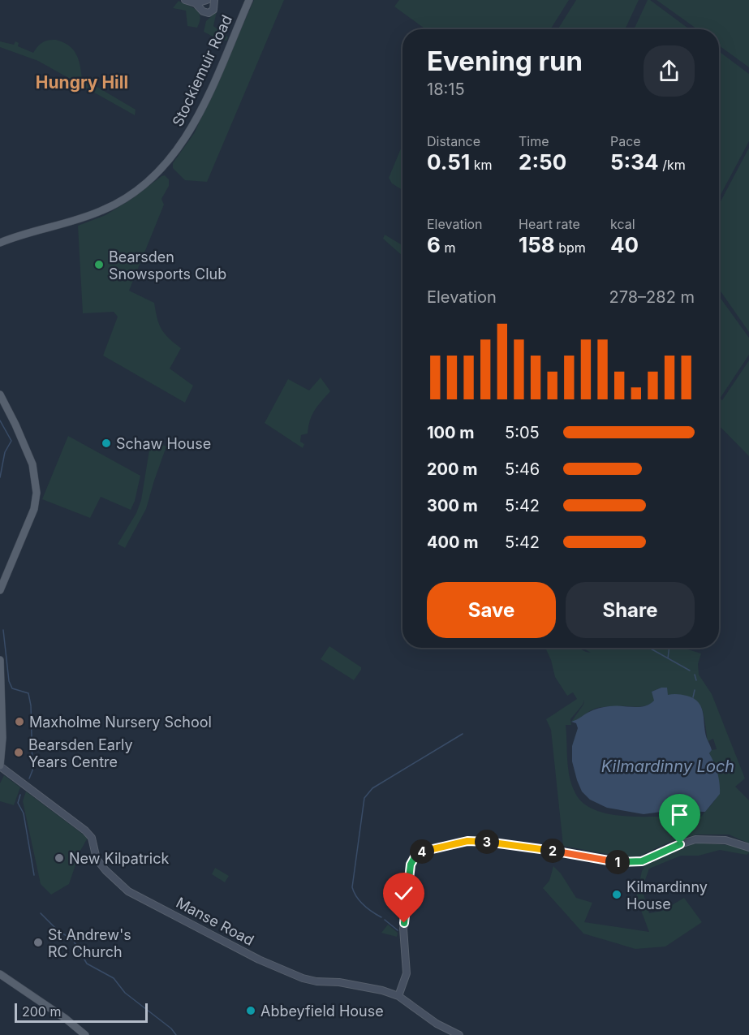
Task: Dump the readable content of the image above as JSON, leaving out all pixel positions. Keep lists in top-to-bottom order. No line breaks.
{"streets":{"main road":["Stockiemuir Road"],"street":["Manse Road"]},"districts":["Hungry Hill"],"water":["Kilmardinny Loch"],"places":["Bearsden Snowsports Club","Schaw House","Maxholme Nursery School","Bearsden Early Years Centre","New Kilpatrick","Kilmardinny House","St Andrew's RC Church","Abbeyfield House"],"scale_bar":"200 m","page":{"heading":["Evening run","18:15"],"stats":[["Distance","0.51 km"],["Time","2:50"],["Pace","5:34 /km"],["Elevation","6 m"],["Heart rate","158 bpm"],["kcal","40"]],"chart":["Elevation","278–282 m"],"list":[{"name":"100 m","note":"5:05"},{"name":"200 m","note":"5:46"},{"name":"300 m","note":"5:42"},{"name":"400 m","note":"5:42"}],"buttons":["Save","Share"],"pins":["3","2","4","1"],"scale":"200 m"}}
